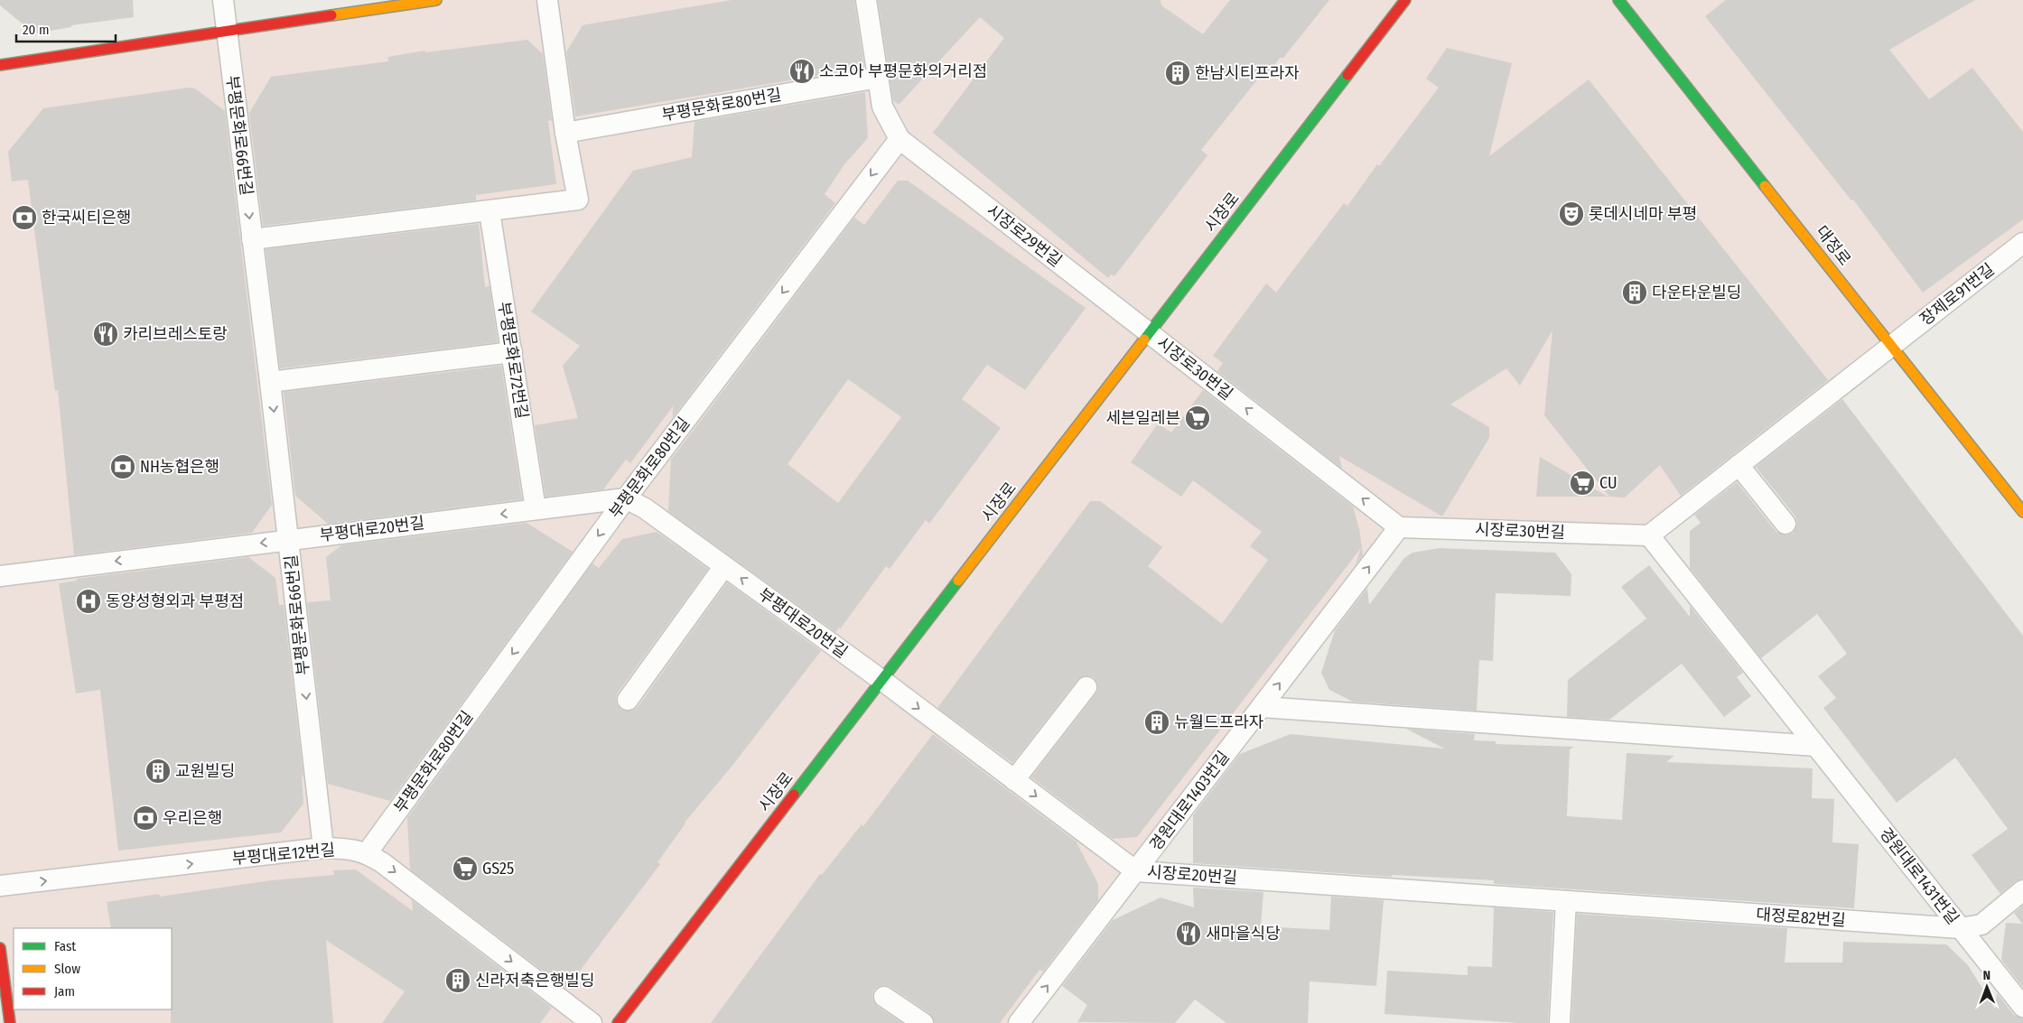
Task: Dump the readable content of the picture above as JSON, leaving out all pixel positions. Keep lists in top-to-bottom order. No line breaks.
{"streets":{"street":["시장로","대정로"],"lane":["부평문화로80번길","부평문화로66번길","시장로29번길","장제로91번길","부평문화로72번길","시장로30번길","부평대로20번길","경원대로1403번길","부평대로12번길","시장로20번길","경원대로1431번길","대정로82번길"]},"crossings":[["부평문화로80번길","시장로29번길"],["부평문화로80번길","부평대로20번길"],["부평문화로80번길","부평대로12번길"],["부평문화로66번길","부평대로20번길"],["부평문화로66번길","부평대로12번길"],["시장로","시장로29번길"],["시장로","시장로30번길"],["시장로","부평대로20번길"],["시장로","시장로20번길"],["시장로29번길","시장로30번길"],["대정로","장제로91번길"],["부평문화로72번길","부평대로20번길"],["시장로30번길","경원대로1403번길"],["시장로30번길","경원대로1431번길"],["부평대로20번길","시장로20번길"],["경원대로1403번길","시장로20번길"],["시장로20번길","대정로82번길"],["경원대로1431번길","대정로82번길"]],"one_way":["부평문화로80번길","부평문화로66번길","시장로30번길","경원대로1403번길","부평대로12번길","시장로20번길"],"places":{"restaurant":["소코아 부평문화의거리점","카리브레스토랑","새마을식당"],"building":["한남시티프라자","다운타운빌딩","뉴월드프라자","교원빌딩","신라저축은행빌딩"],"theatre":["롯데시네마 부평"],"bank":["한국씨티은행","NH농협은행","우리은행"],"supermarket":["세븐일레븐","CU","GS25"],"hospital":["동양성형외과 부평점"]},"legend":["Fast","Slow","Jam"],"scale_bar":"20 m","north":"top"}
